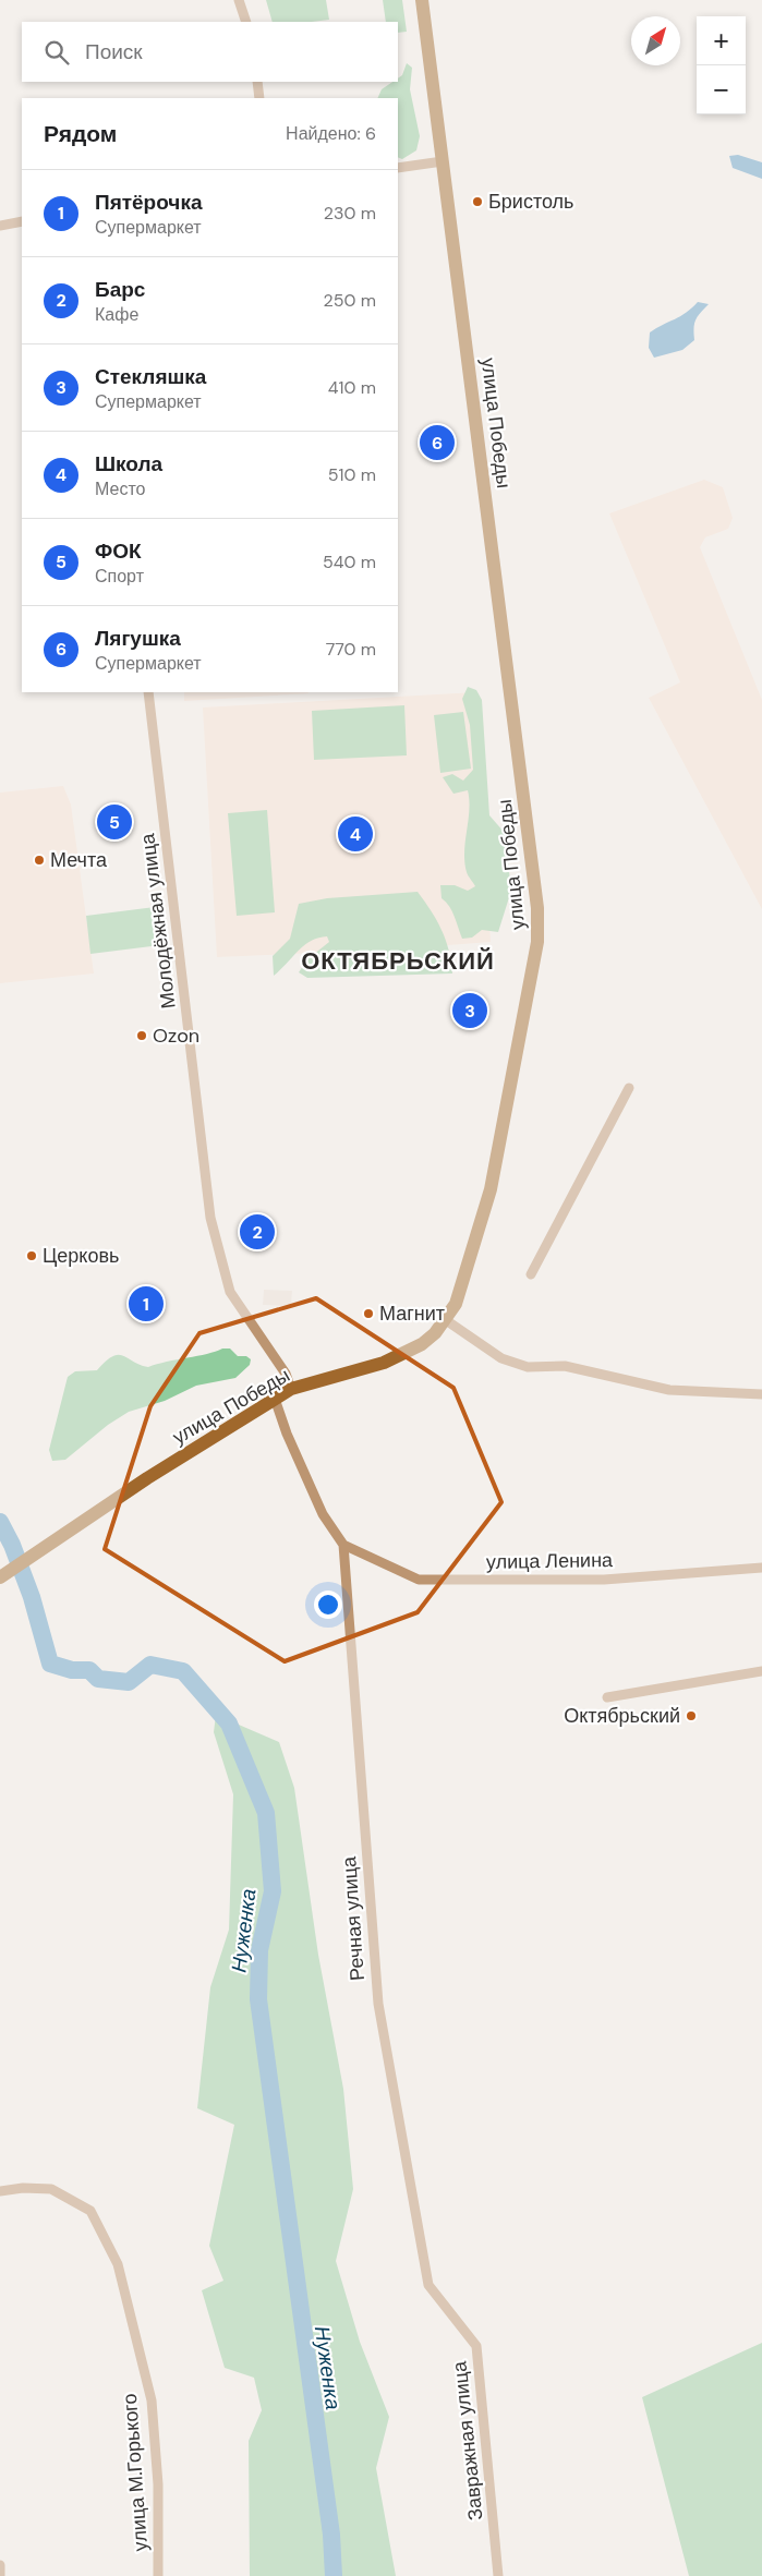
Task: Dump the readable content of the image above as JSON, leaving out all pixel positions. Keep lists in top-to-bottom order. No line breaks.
{"streets":{"street":["улица Победы","Молодёжная улица","улица Ленина","Речная улица","Завражная улица","улица М.Горького"]},"crossings":[["улица Победы","Молодёжная улица"],["улица Ленина","Речная улица"],["Речная улица","Завражная улица"]],"districts":["ОКТЯБРЬСКИЙ"],"water":["Нуженка"],"places":["Бристоль","Мечта","Ozon","Церковь","Магнит","Октябрьский"],"north":"top right","page":{"map_buttons":["+","−"],"search":"Поиск","heading":["Рядом","Найдено: 6"],"list":[{"mark":"1","name":"Пятёрочка","note":"Супермаркет","value":"230 m"},{"mark":"2","name":"Барс","note":"Кафе","value":"250 m"},{"mark":"3","name":"Стекляшка","note":"Супермаркет","value":"410 m"},{"mark":"4","name":"Школа","note":"Место","value":"510 m"},{"mark":"5","name":"ФОК","note":"Спорт","value":"540 m"},{"mark":"6","name":"Лягушка","note":"Супермаркет","value":"770 m"}],"pins":["6","5","4","3","2","1"]}}
